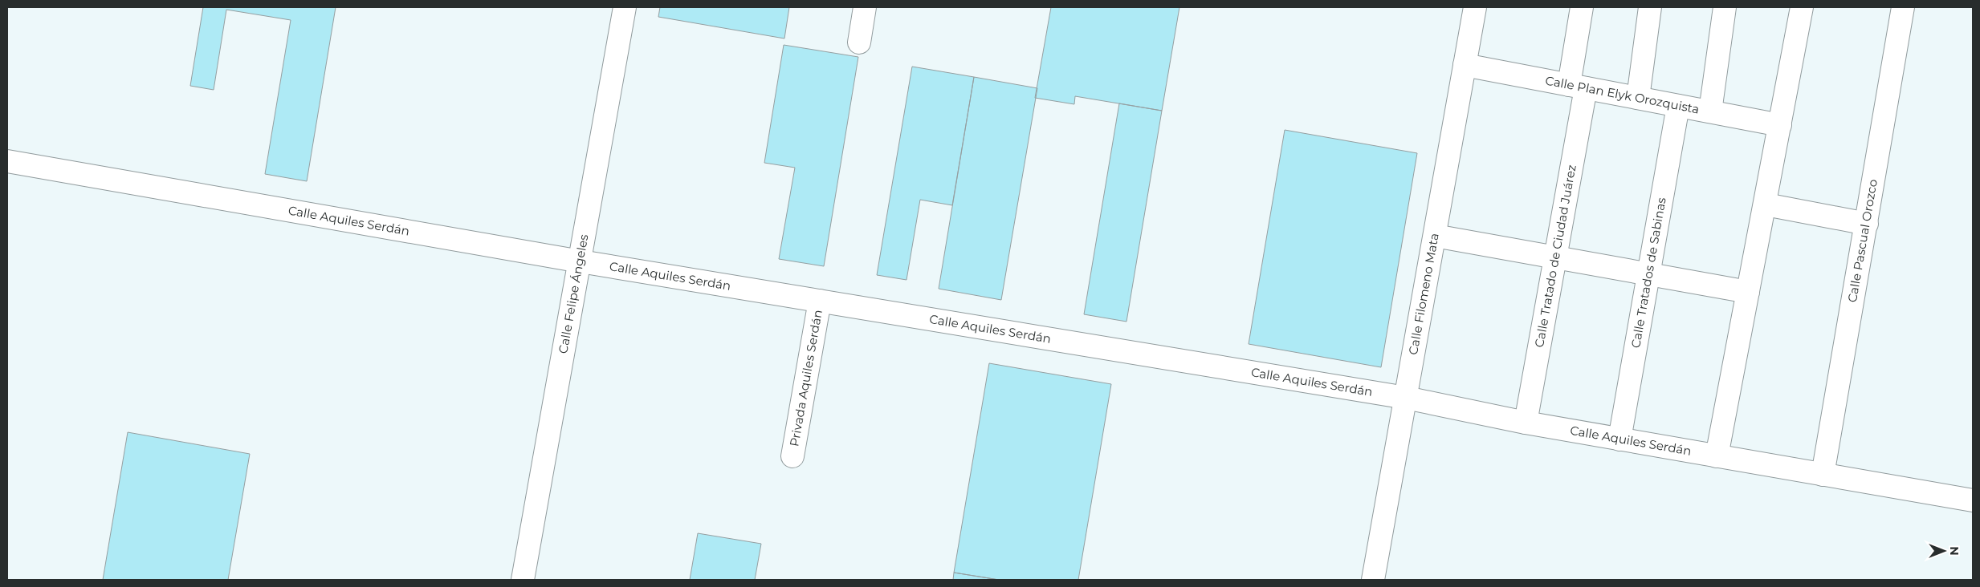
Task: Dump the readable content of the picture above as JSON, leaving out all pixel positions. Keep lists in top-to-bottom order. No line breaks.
{"streets":{"street":["Calle Plan Elyk Orozquista","Calle Aquiles Serdán","Calle Pascual Orozco","Calle Tratado de Ciudad Juárez","Calle Tratados de Sabinas","Calle Felipe Ángeles","Calle Filomeno Mata","Privada Aquiles Serdán"]},"crossings":[["Calle Plan Elyk Orozquista","Calle Tratado de Ciudad Juárez"],["Calle Plan Elyk Orozquista","Calle Tratados de Sabinas"],["Calle Plan Elyk Orozquista","Calle Filomeno Mata"],["Calle Aquiles Serdán","Calle Pascual Orozco"],["Calle Aquiles Serdán","Calle Tratado de Ciudad Juárez"],["Calle Aquiles Serdán","Calle Tratados de Sabinas"],["Calle Aquiles Serdán","Calle Felipe Ángeles"],["Calle Aquiles Serdán","Calle Filomeno Mata"],["Calle Aquiles Serdán","Privada Aquiles Serdán"]],"north":"right"}
